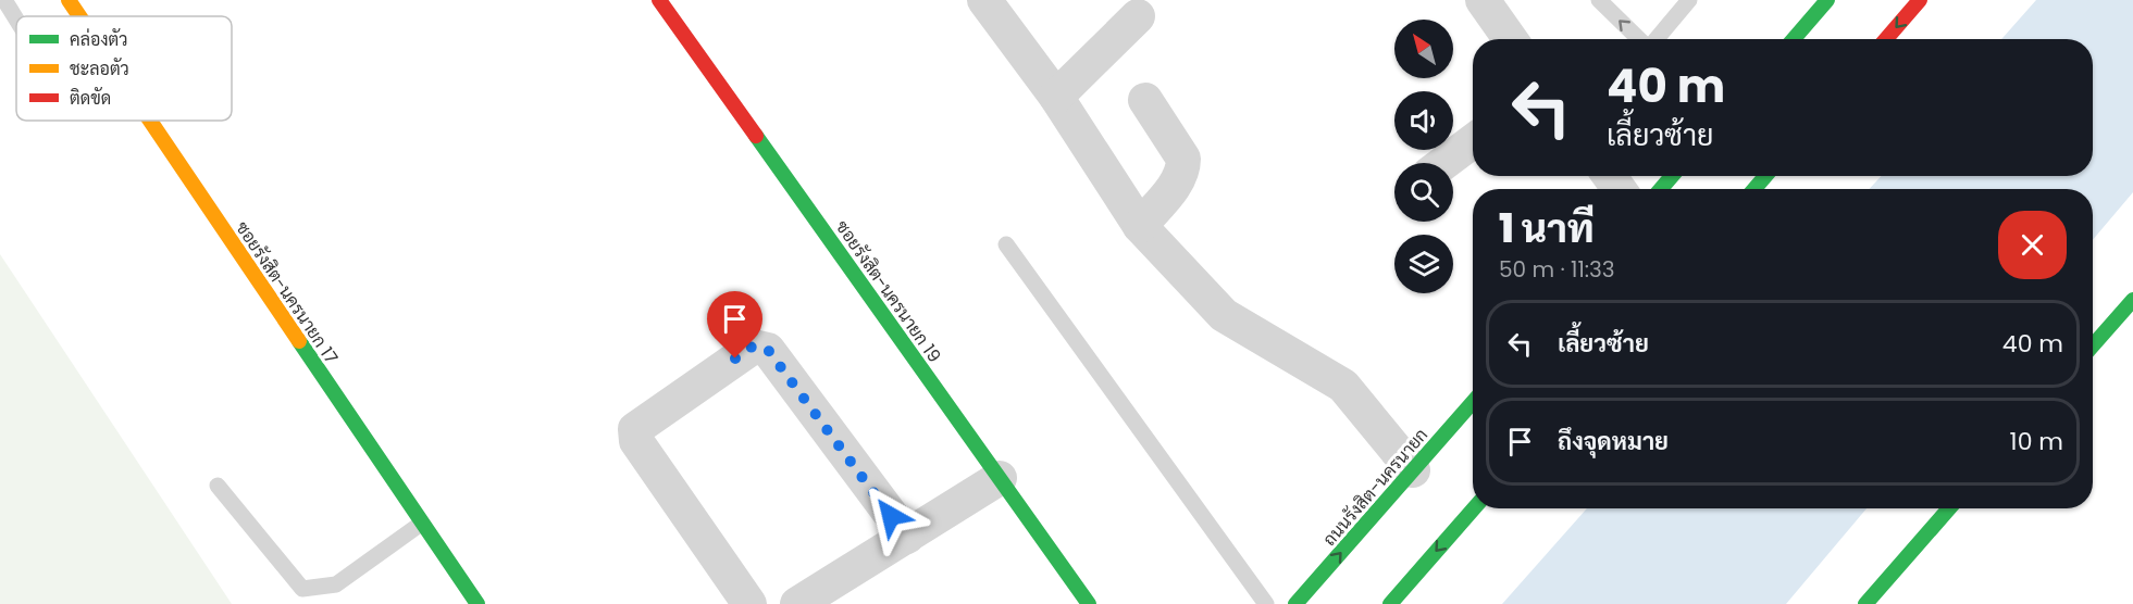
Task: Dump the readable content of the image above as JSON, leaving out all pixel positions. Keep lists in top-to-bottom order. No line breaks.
{"streets":{"street":["ซอยรังสิต-นครนายก 19","ซอยรังสิต-นครนายก 17","ถนนรังสิต-นครนายก"]},"legend":["คล่องตัว","ชะลอตัว","ติดขัด"],"north":"top left","page":{"turn":["40 m","เลี้ยวซ้าย"],"heading":["1 นาที","50 m · 11:33"],"list":[{"name":"เลี้ยวซ้าย","value":"40 m"},{"name":"ถึงจุดหมาย","value":"10 m"}]}}
